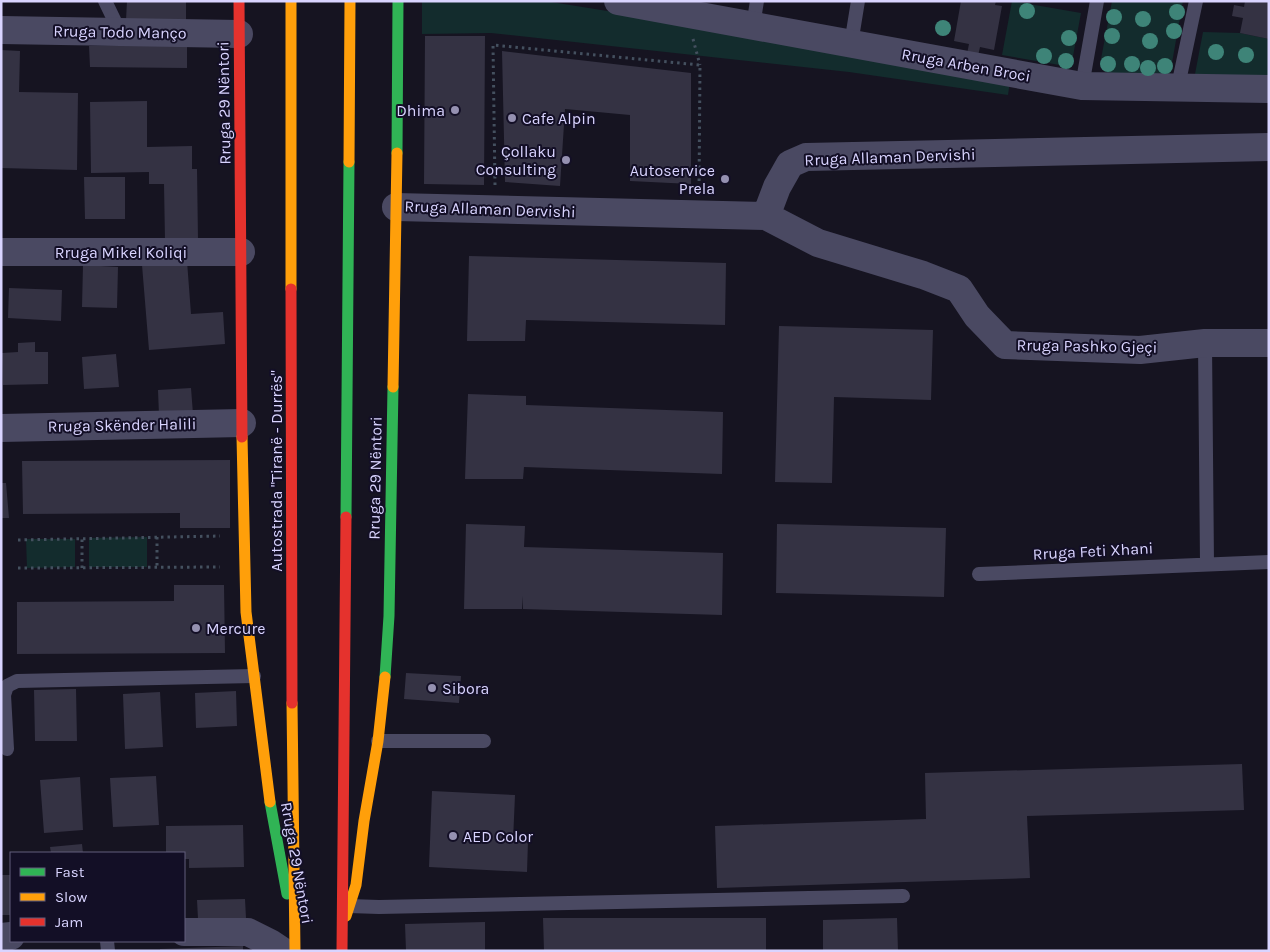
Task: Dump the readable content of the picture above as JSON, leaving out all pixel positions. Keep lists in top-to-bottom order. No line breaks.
{"streets":{"main road":["Rruga 29 Nëntori","Autostrada \"Tiranë - Durrës\""],"street":["Rruga Todo Manço","Rruga Arben Broci","Rruga Allaman Dervishi","Rruga Mikel Koliqi","Rruga Pashko Gjeçi","Rruga Skënder Halili"],"lane":["Rruga Feti Xhani"]},"crossings":[["Rruga Todo Manço","Rruga 29 Nëntori"],["Rruga 29 Nëntori","Rruga Allaman Dervishi"],["Rruga 29 Nëntori","Rruga Mikel Koliqi"],["Rruga 29 Nëntori","Rruga Skënder Halili"],["Rruga 29 Nëntori","Autostrada \"Tiranë - Durrës\""],["Rruga Allaman Dervishi","Rruga Pashko Gjeçi"]],"places":["Dhima","Cafe Alpin","Çollaku Consulting","Autoservice Prela","Mercure","Sibora","AED Color"],"legend":["Fast","Slow","Jam"]}
